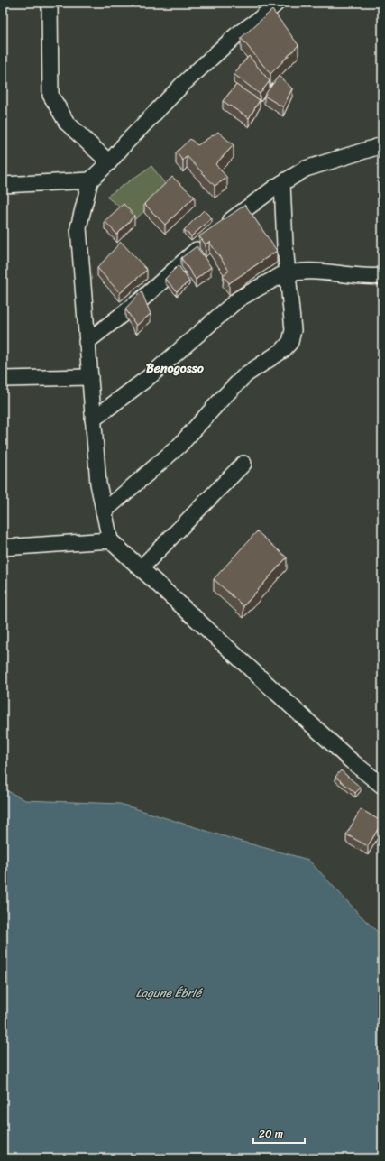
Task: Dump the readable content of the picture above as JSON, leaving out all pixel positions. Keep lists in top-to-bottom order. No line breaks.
{"districts":["Benogosso"],"water":["Lagune Ébrié"],"scale_bar":"20 m"}
